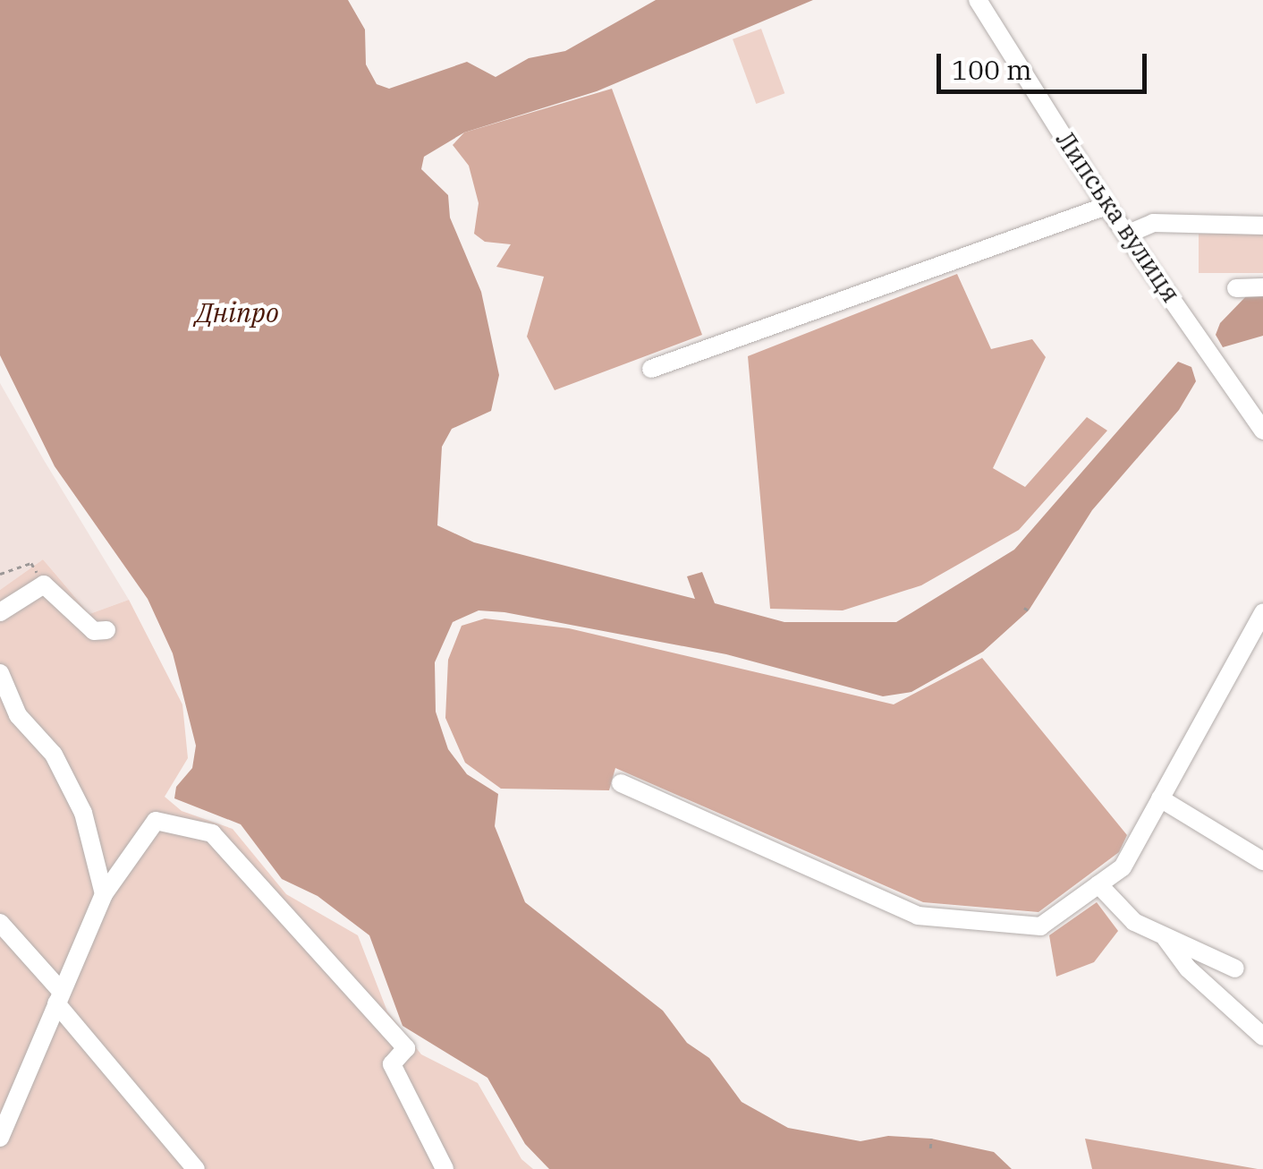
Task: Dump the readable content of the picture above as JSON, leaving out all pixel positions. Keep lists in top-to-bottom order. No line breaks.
{"streets":{"street":["Липська вулиця"]},"water":["Дніпро"],"scale_bar":"100 m"}
